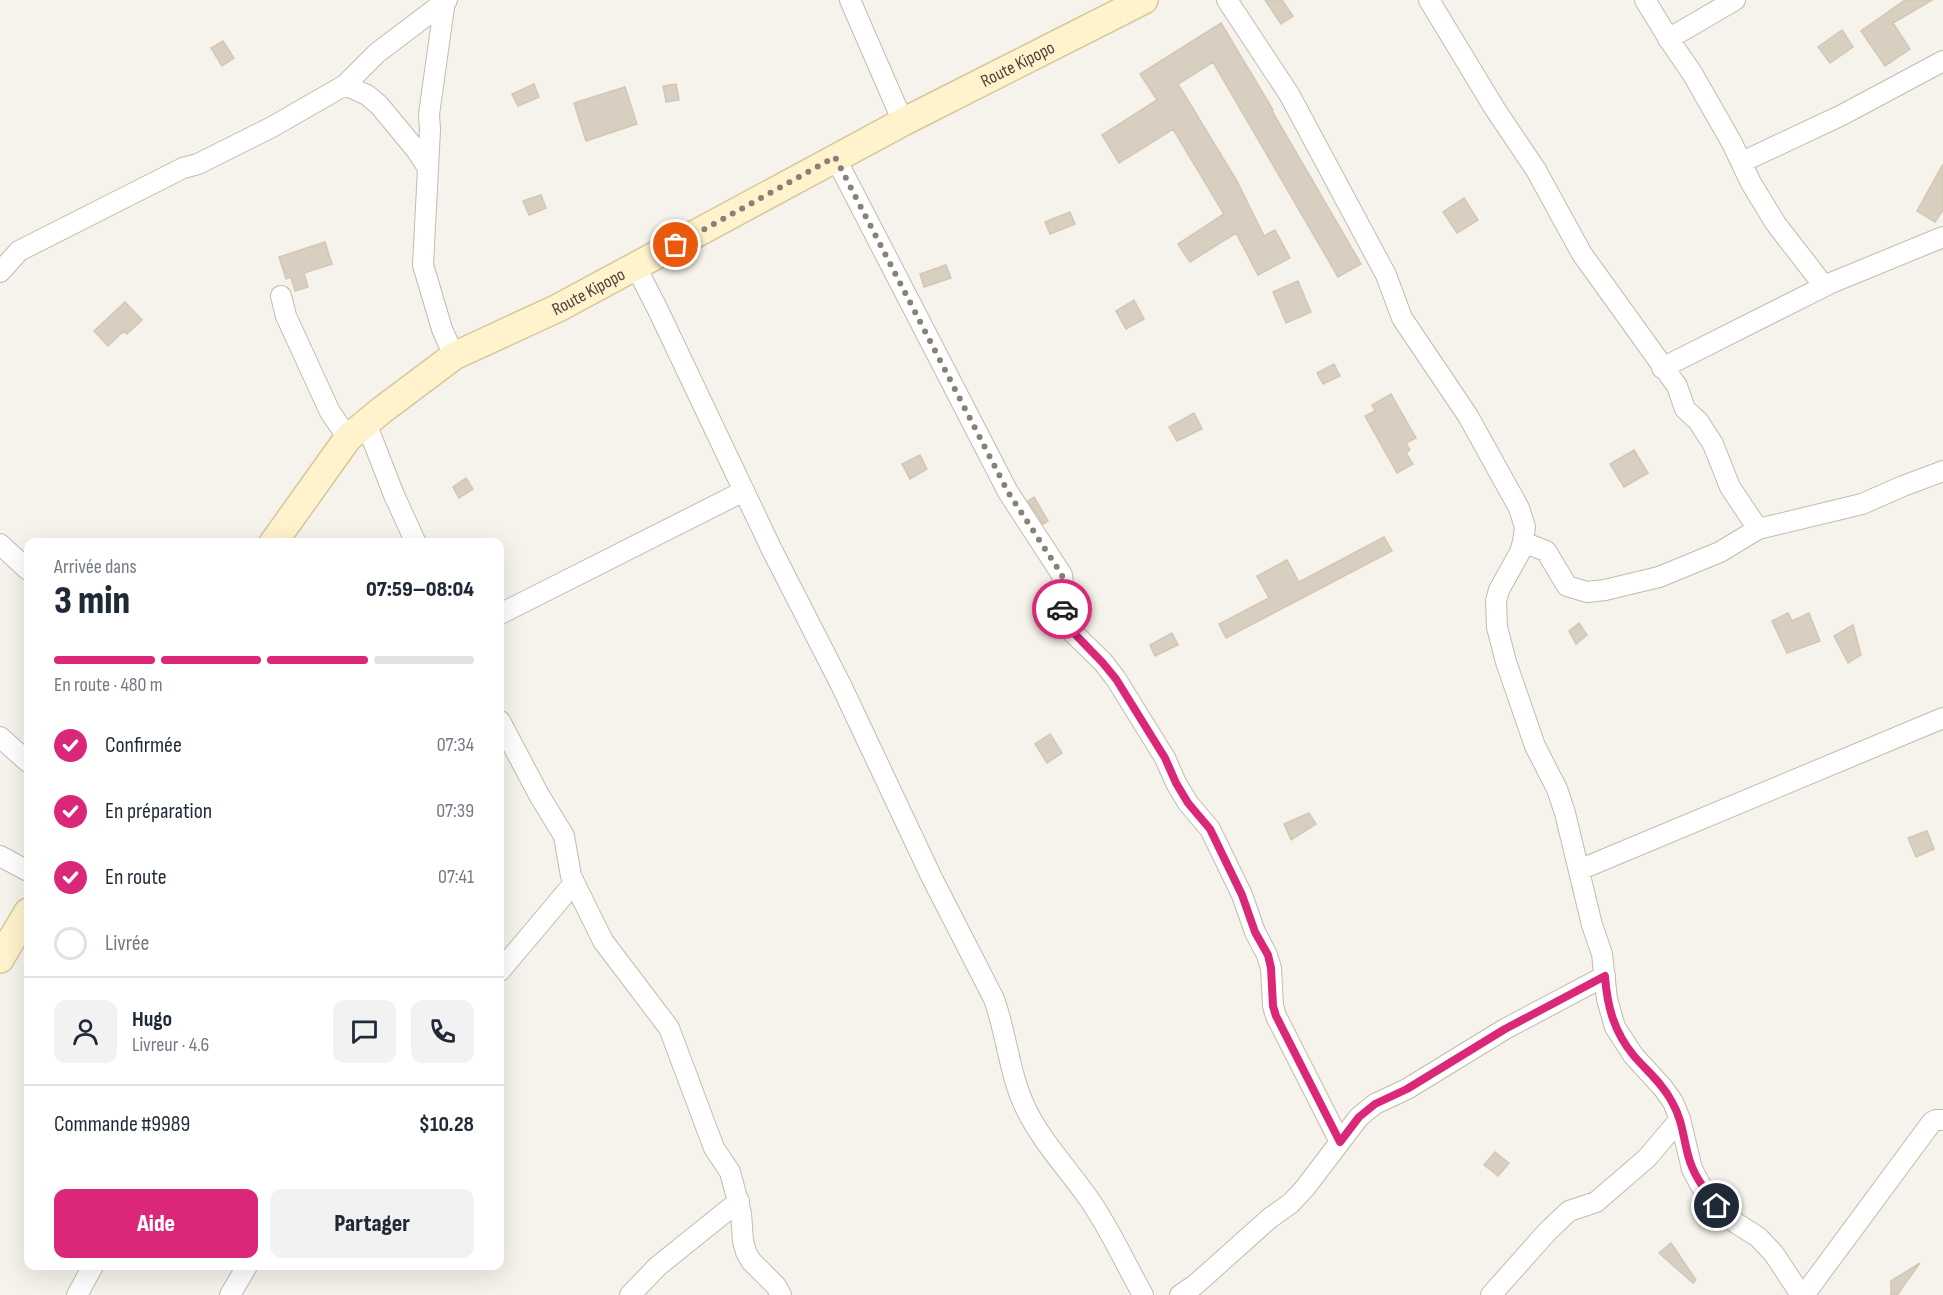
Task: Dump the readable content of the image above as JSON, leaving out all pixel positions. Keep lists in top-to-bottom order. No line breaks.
{"streets":{"main road":["Route Kipopo"]},"page":{"heading":["3 min","Arrivée dans","07:59–08:04"],"panel":["Hugo","Livreur · 4.6","Commande #9989","$10.28"],"bar":"En route · 480 m","list":[["Confirmée","07:34"],["En préparation","07:39"],["En route","07:41"],"Livrée"],"buttons":["Aide","Partager"]}}
